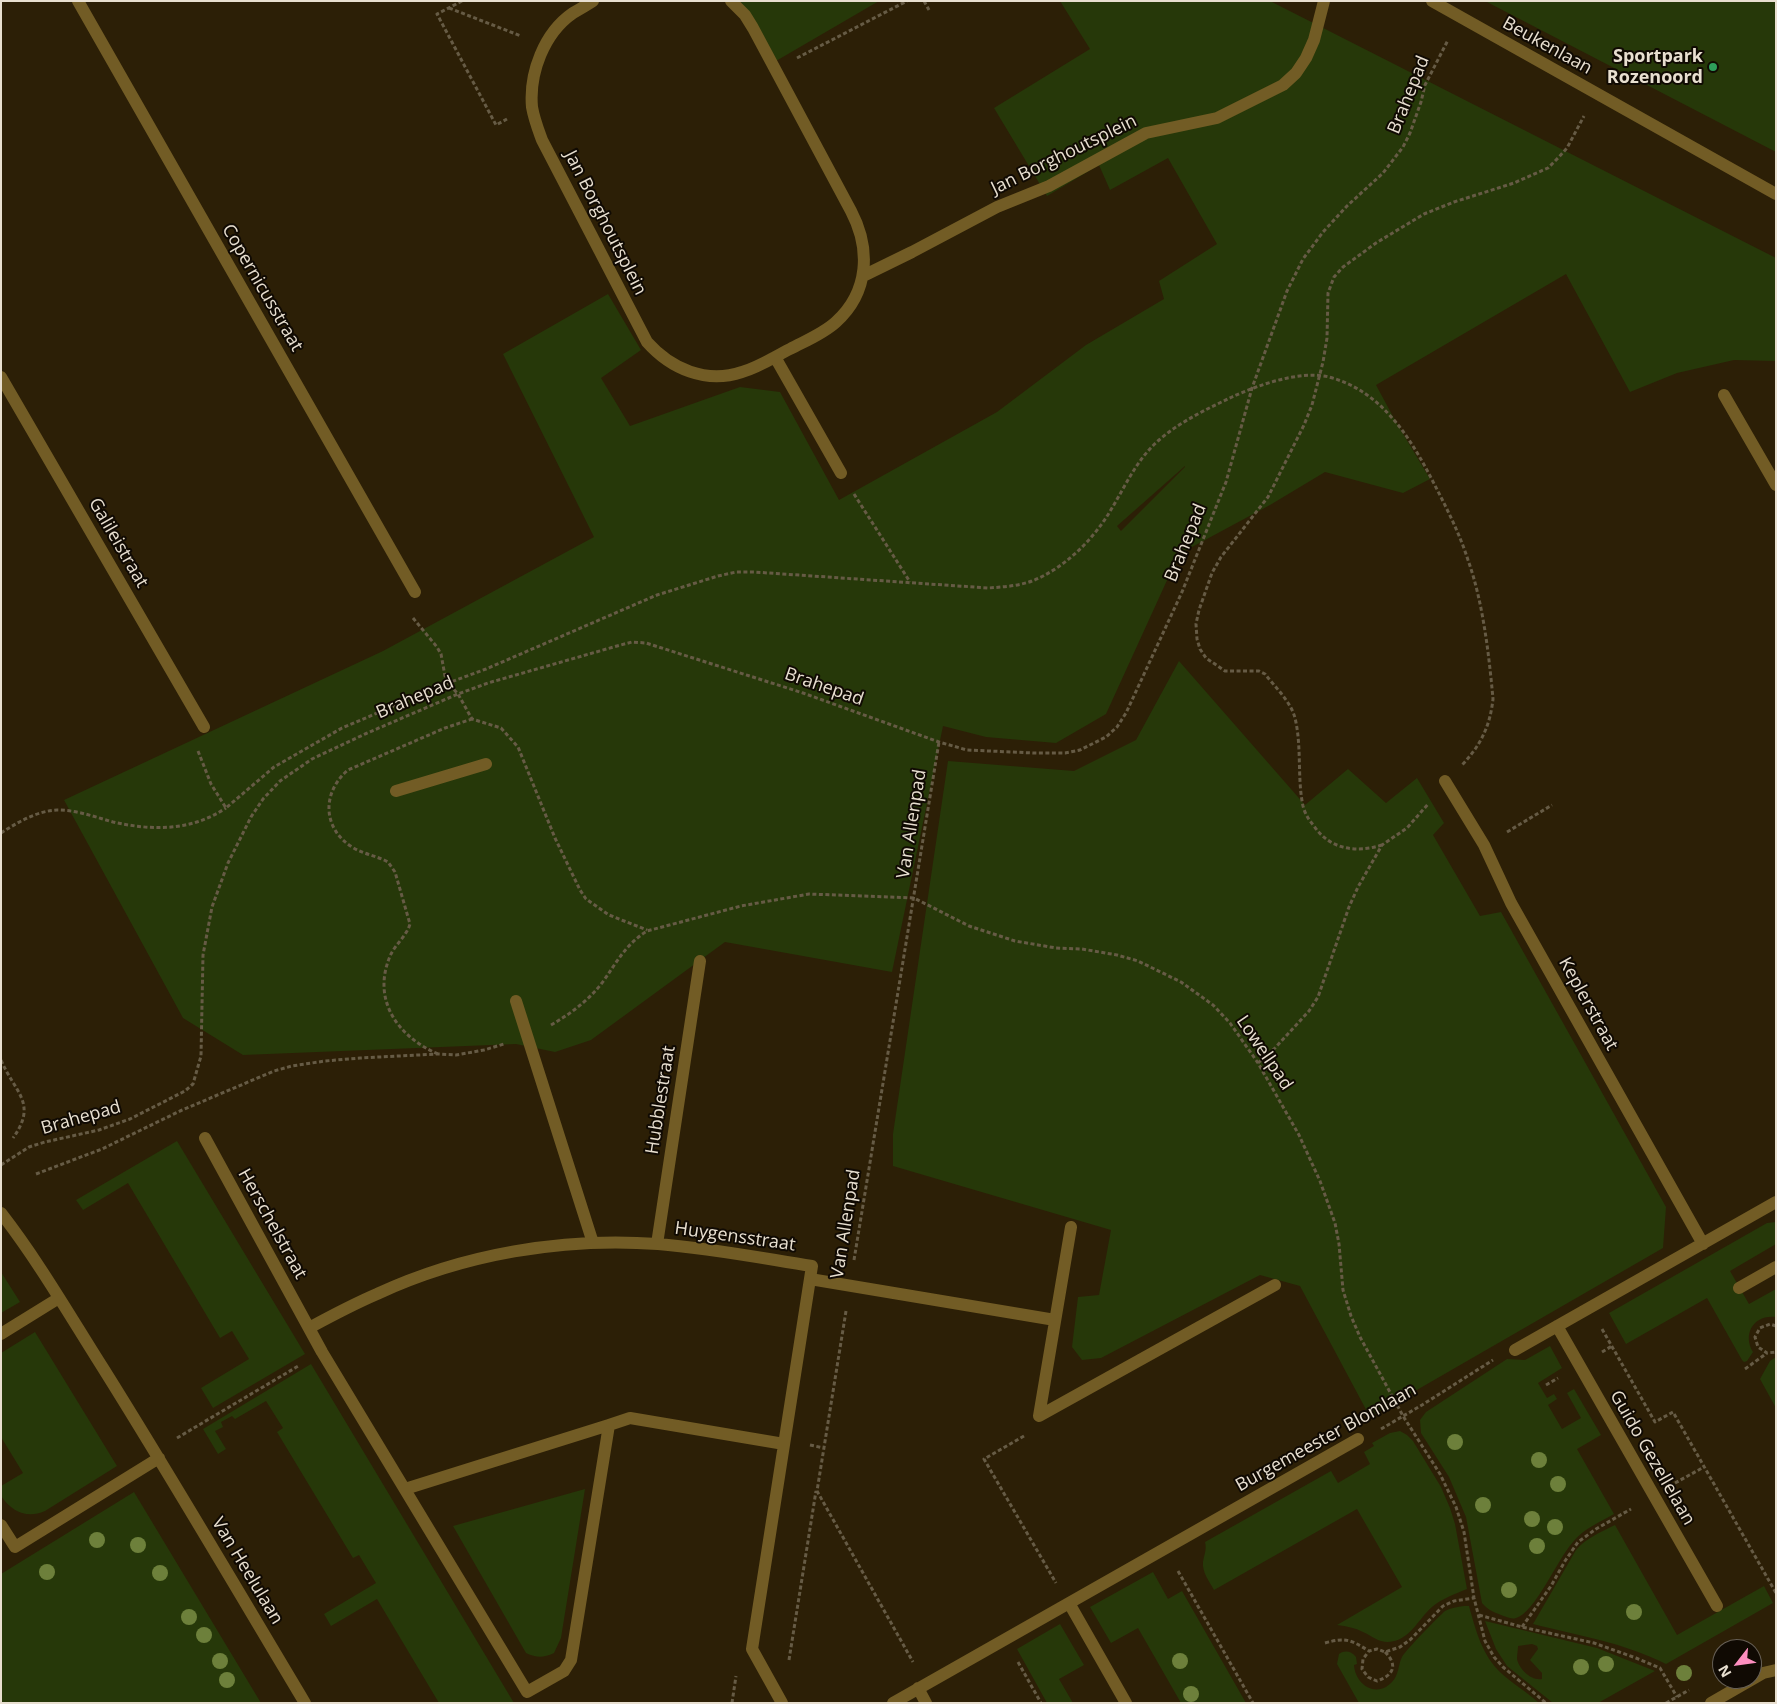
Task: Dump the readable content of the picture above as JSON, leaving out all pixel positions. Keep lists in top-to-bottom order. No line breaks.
{"streets":{"street":["Beukenlaan","Jan Borghoutsplein","Copernicusstraat","Galileistraat","Keplerstraat","Hubblestraat","Herschelstraat","Huygensstraat","Burgemeester Blomlaan","Guido Gezellelaan","Van Heelulaan"],"path":["Brahepad","Van Allenpad","Lowellpad"]},"crossings":[["Beukenlaan","Brahepad"],["Brahepad","Van Allenpad"],["Van Allenpad","Lowellpad"],["Lowellpad","Burgemeester Blomlaan"],["Hubblestraat","Huygensstraat"],["Herschelstraat","Huygensstraat"]],"places":["Sportpark Rozenoord"],"north":"bottom left"}
